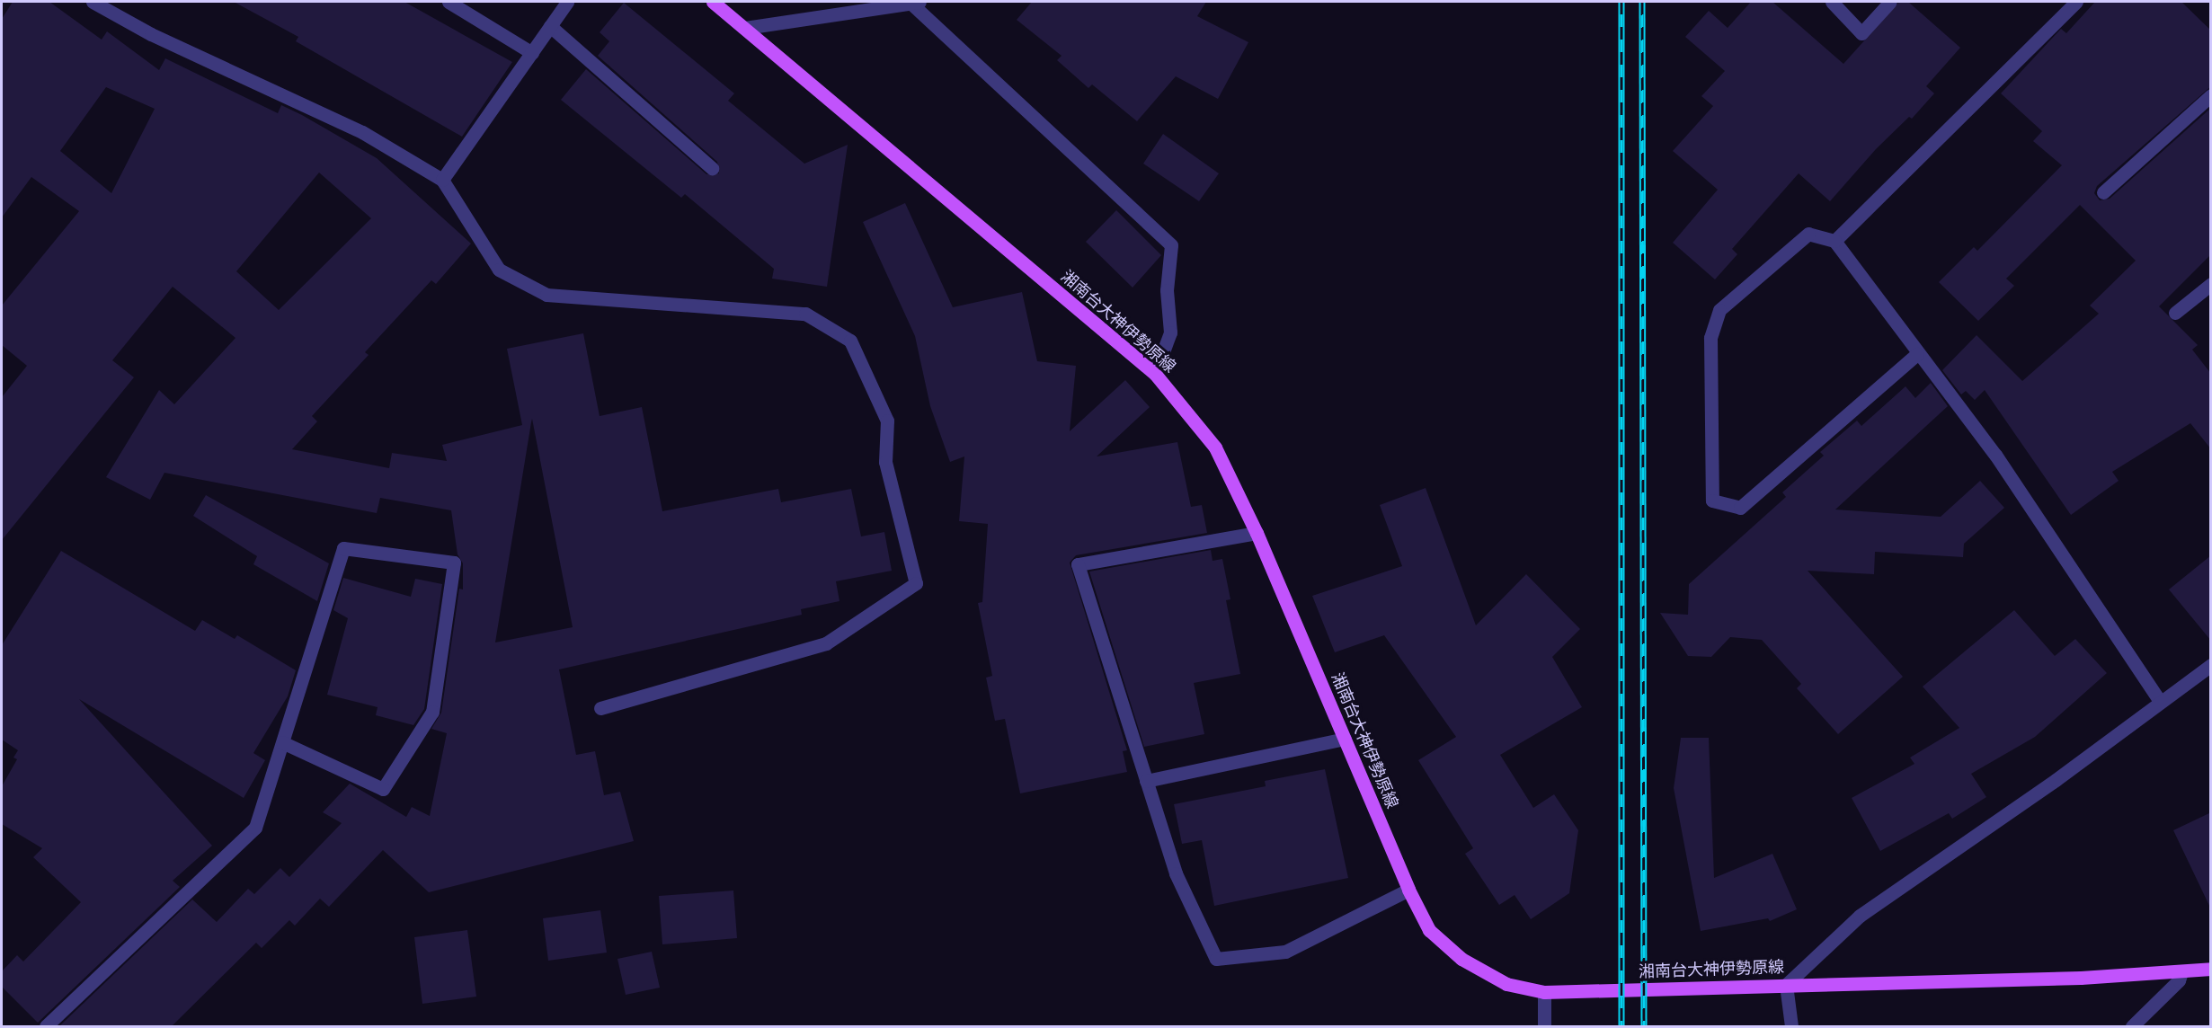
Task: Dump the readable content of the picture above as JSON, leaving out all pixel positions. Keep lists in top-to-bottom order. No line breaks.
{"streets":{"main road":["湘南台大神伊勢原線"]}}
